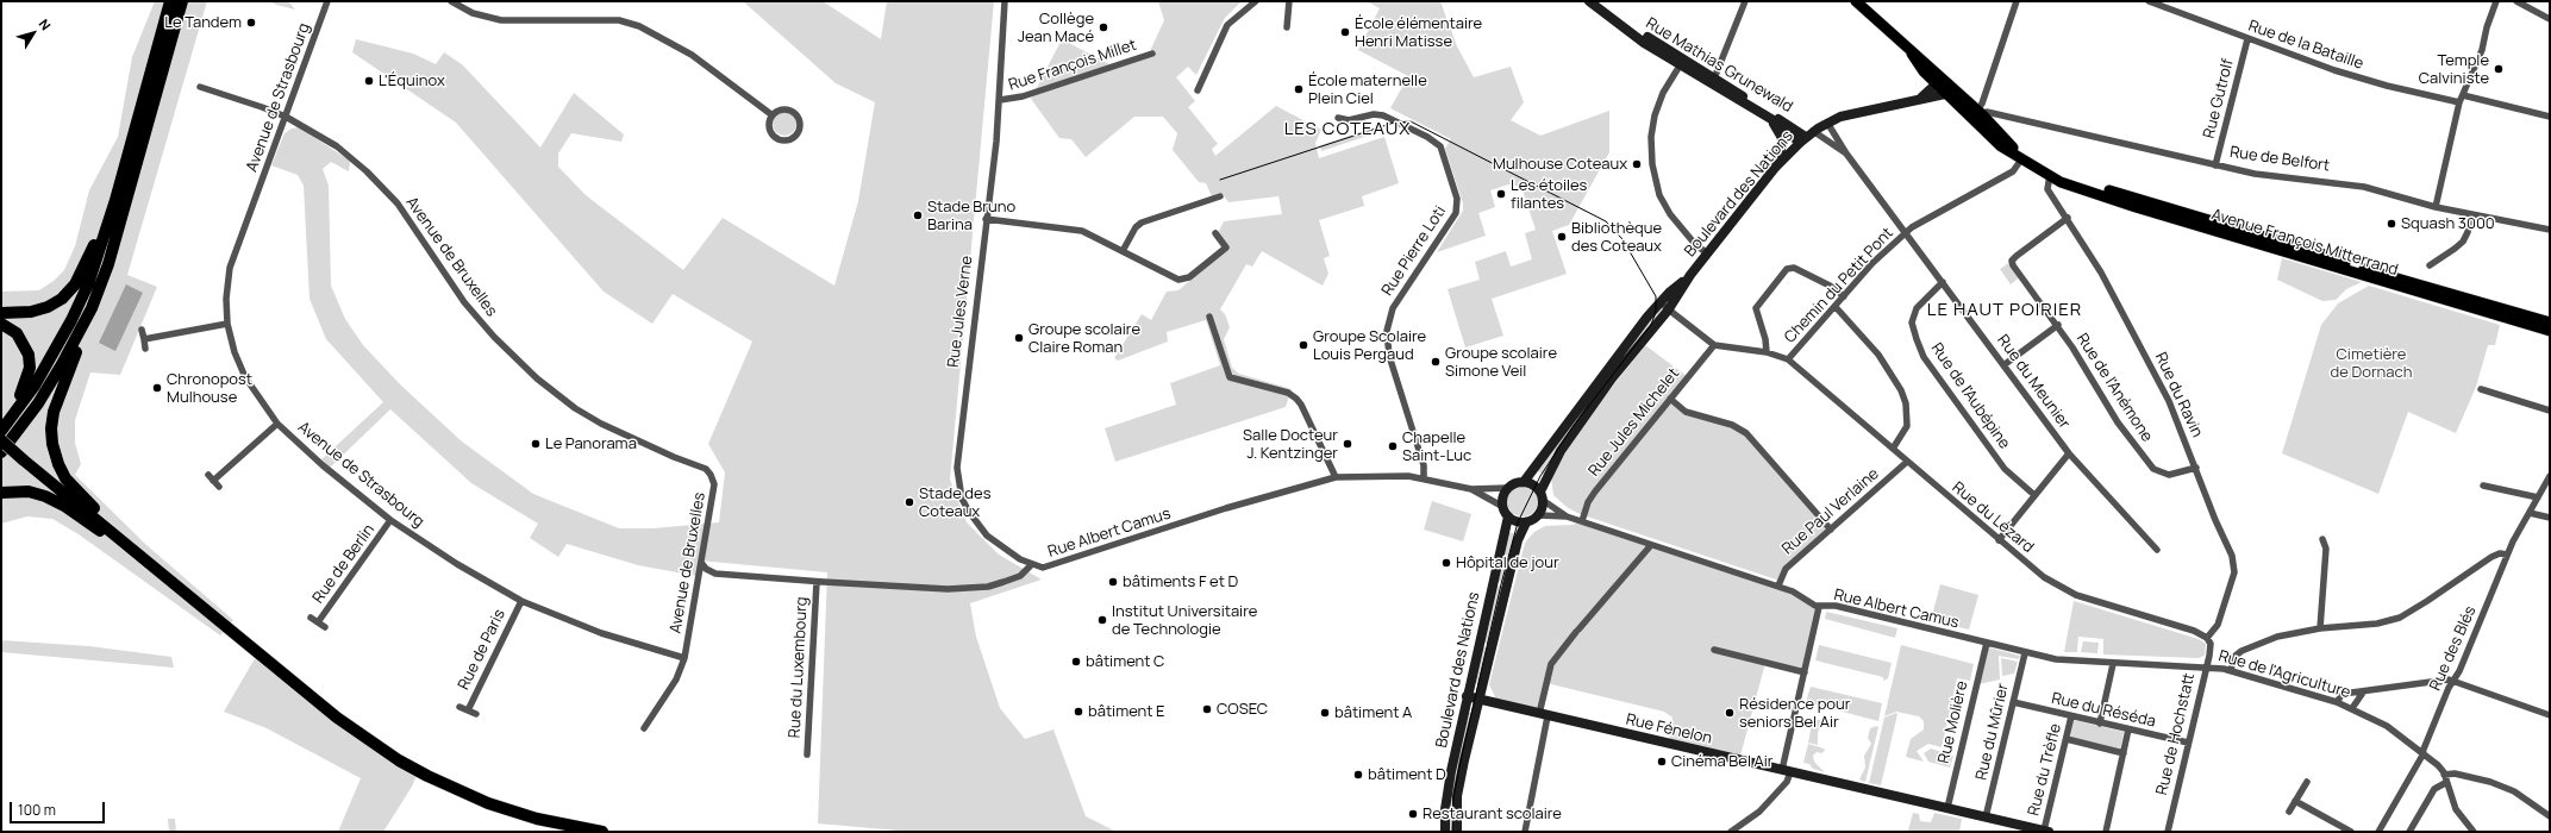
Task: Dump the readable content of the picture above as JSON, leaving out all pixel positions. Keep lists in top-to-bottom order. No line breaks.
{"streets":{"main road":["Rue Mathias Grunewald","Boulevard des Nations","Avenue François Mitterrand","Rue Fénelon"],"street":["Rue de la Bataille","Rue François Millet","Avenue de Strasbourg","Rue Gutrolf","Rue de Belfort","Rue Pierre Loti","Avenue de Bruxelles","Chemin du Petit Pont","Rue Jules Verne","Rue du Meunier","Rue de l'Anémone","Rue du Ravin","Rue de l'Aubépine","Rue Jules Michelet","Rue Paul Verlaine","Rue du Lézard","Rue Albert Camus","Rue de Berlin","Rue des Blés","Rue de Paris","Rue du Luxembourg","Rue de l'Agriculture","Rue du Réséda","Rue Molière","Rue du Mûrier","Rue de Hochstatt","Rue du Trèfle"]},"crossings":[["Rue de la Bataille","Rue Gutrolf"],["Rue François Millet","Rue Jules Verne"],["Rue Mathias Grunewald","Boulevard des Nations"],["Rue Mathias Grunewald","Rue du Meunier"],["Avenue de Strasbourg","Avenue de Bruxelles"],["Avenue de Strasbourg","Rue de Berlin"],["Avenue de Strasbourg","Rue de Paris"],["Rue Gutrolf","Rue de Belfort"],["Boulevard des Nations","Chemin du Petit Pont"],["Boulevard des Nations","Rue du Meunier"],["Boulevard des Nations","Rue Albert Camus"],["Boulevard des Nations","Rue Fénelon"],["Avenue François Mitterrand","Chemin du Petit Pont"],["Avenue François Mitterrand","Rue du Ravin"],["Rue Pierre Loti","Rue Albert Camus"],["Avenue de Bruxelles","Rue Albert Camus"],["Chemin du Petit Pont","Rue du Meunier"],["Chemin du Petit Pont","Rue Jules Michelet"],["Chemin du Petit Pont","Rue du Lézard"],["Rue Jules Verne","Rue Albert Camus"],["Rue du Meunier","Rue de l'Aubépine"],["Rue de l'Anémone","Rue du Ravin"],["Rue du Ravin","Rue du Lézard"],["Rue du Ravin","Rue de Hochstatt"],["Rue Jules Michelet","Rue Albert Camus"],["Rue Paul Verlaine","Rue du Lézard"],["Rue Paul Verlaine","Rue Albert Camus"],["Rue du Lézard","Rue de Hochstatt"],["Rue Albert Camus","Rue du Luxembourg"],["Rue Albert Camus","Rue de l'Agriculture"],["Rue Albert Camus","Rue Molière"],["Rue Albert Camus","Rue du Mûrier"],["Rue Albert Camus","Rue de Hochstatt"],["Rue des Blés","Rue de l'Agriculture"],["Rue de l'Agriculture","Rue de Hochstatt"],["Rue du Réséda","Rue du Mûrier"],["Rue du Réséda","Rue de Hochstatt"],["Rue du Réséda","Rue du Trèfle"],["Rue Molière","Rue Fénelon"],["Rue Fénelon","Rue du Mûrier"],["Rue Fénelon","Rue du Trèfle"]],"districts":["LES COTEAUX","LE HAUT POIRIER"],"parks":["Cimetière de Dornach"],"places":["Le Tandem","Collège Jean Macé","École élémentaire Henri Matisse","Temple Calviniste","L'Équinox","École maternelle Plein Ciel","Mulhouse Coteaux","Les étoiles filantes","Stade Bruno Barina","Squash 3000","Bibliothèque des Coteaux","Groupe scolaire Claire Roman","Groupe Scolaire Louis Pergaud","Groupe scolaire Simone Veil","Chronopost Mulhouse","Le Panorama","Salle Docteur J. Kentzinger","Chapelle Saint-Luc","Stade des Coteaux","Hôpital de jour","bâtiments F et D","Institut Universitaire de Technologie","bâtiment C","COSEC","bâtiment E","bâtiment A","Résidence pour seniors Bel Air","Cinéma Bel Air","bâtiment D","Restaurant scolaire"],"scale_bar":"100 m","north":"top right"}
